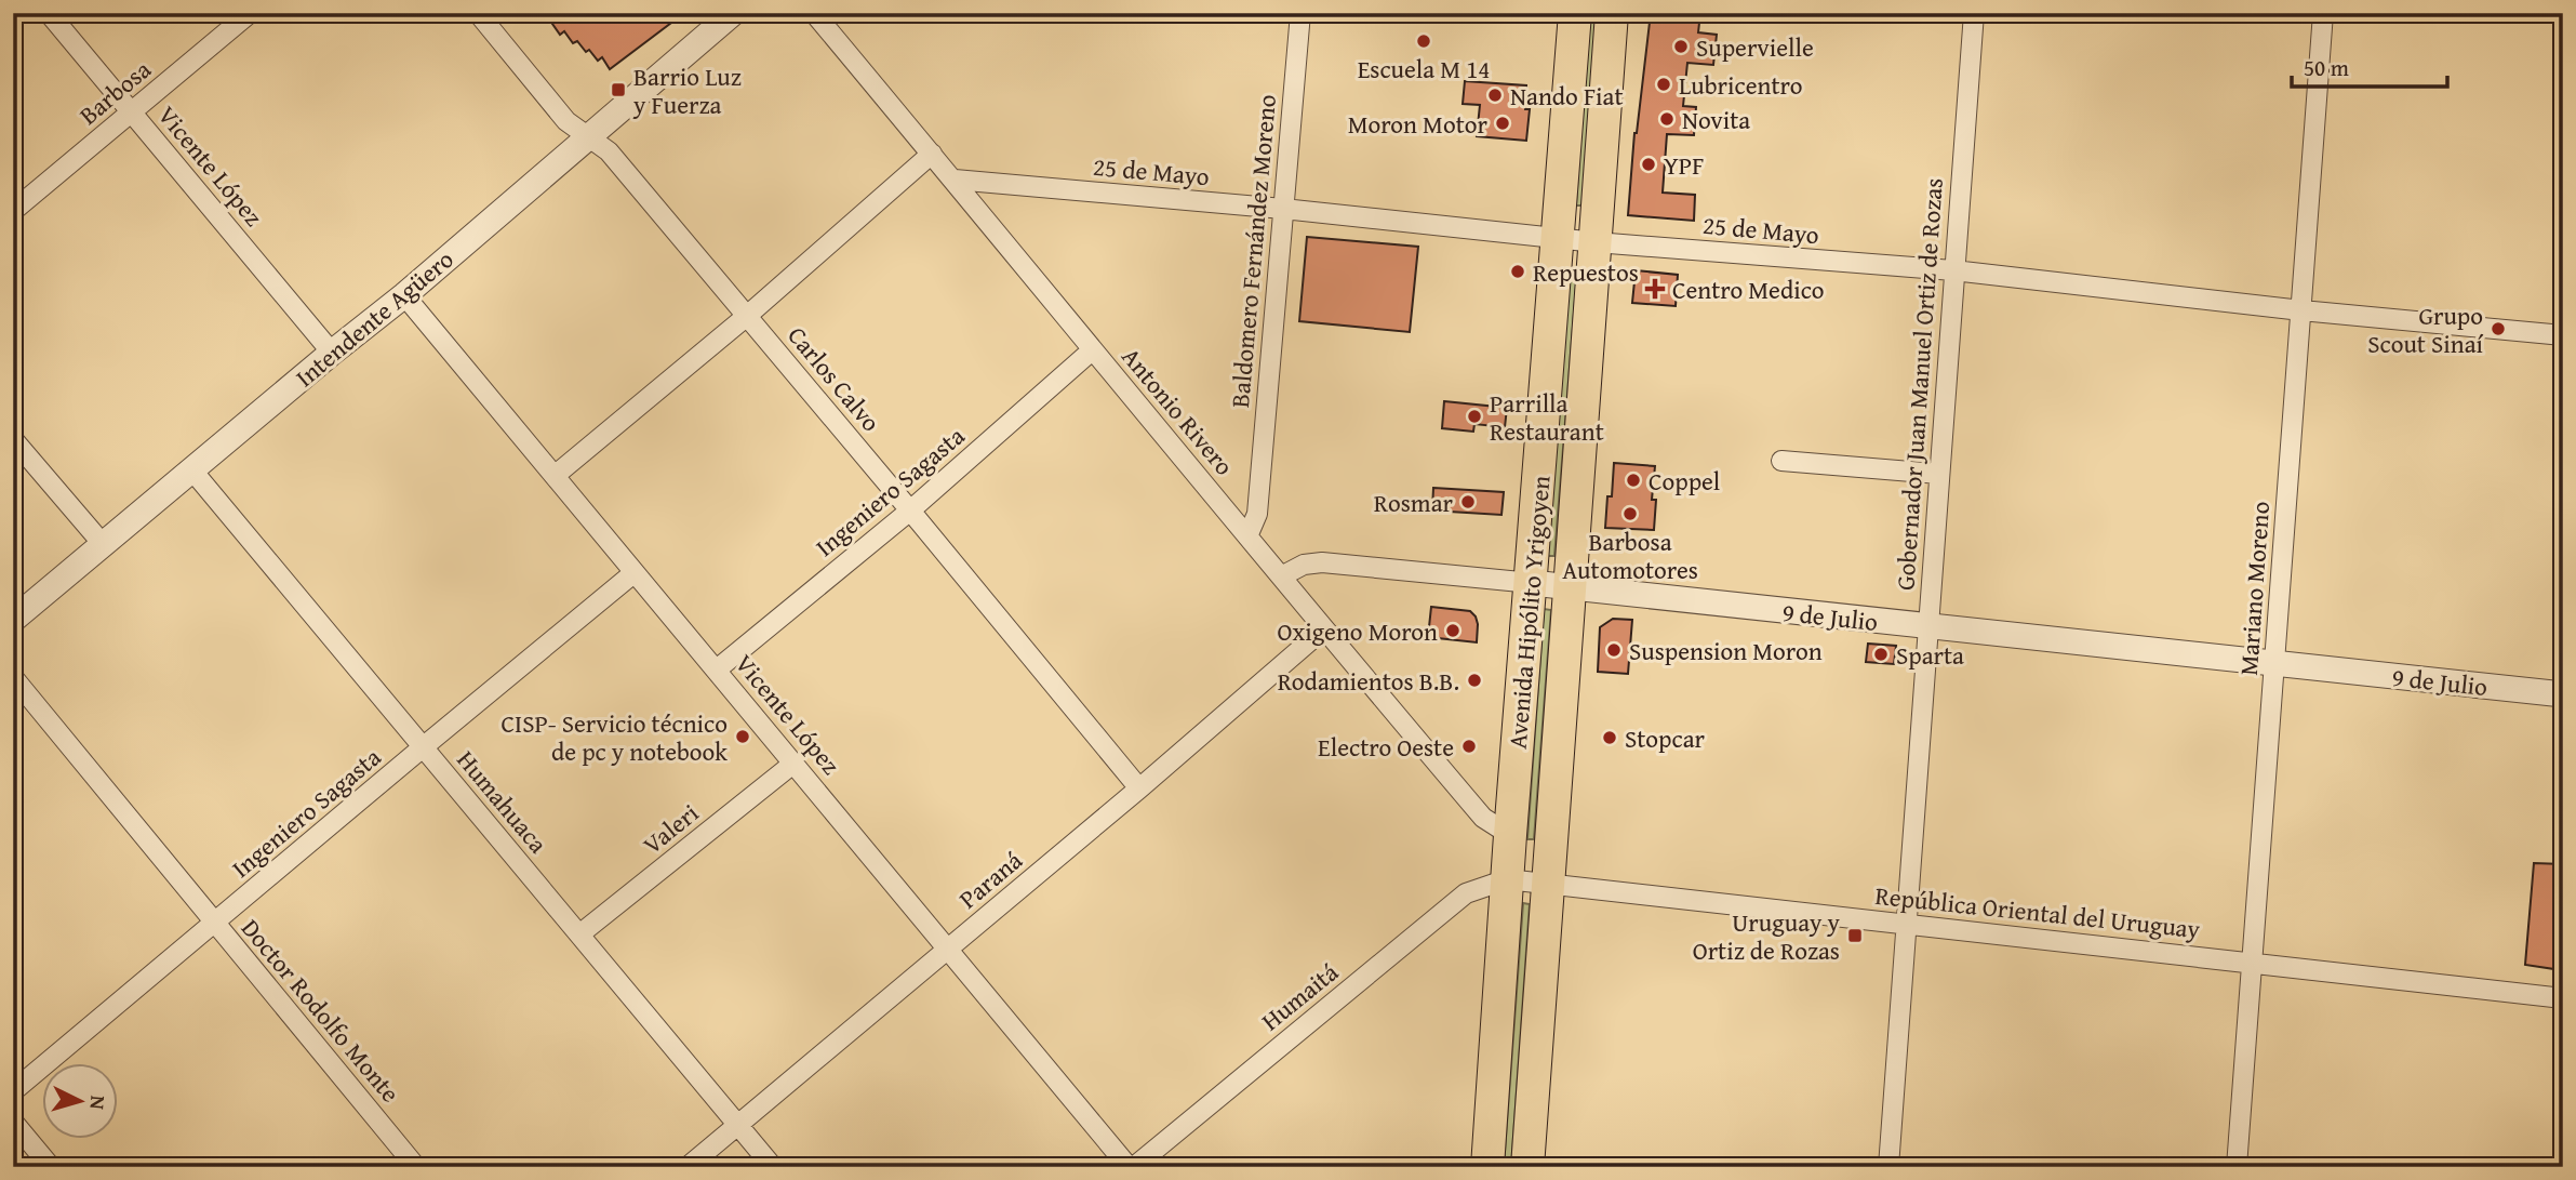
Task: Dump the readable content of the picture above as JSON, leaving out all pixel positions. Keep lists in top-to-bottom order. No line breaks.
{"streets":{"main road":["Avenida Hipólito Yrigoyen"],"street":["Barbosa","Vicente López","25 de Mayo","Baldomero Fernández Moreno","Intendente Agüero","Carlos Calvo","Gobernador Juan Manuel Ortiz de Rozas","Antonio Rivero","Ingeniero Sagasta","Mariano Moreno","9 de Julio","Humahuaca","Valeri","Paraná","República Oriental del Uruguay","Humaitá","Doctor Rodolfo Monte"]},"crossings":[["Barbosa","Vicente López"],["Vicente López","Intendente Agüero"],["Vicente López","Ingeniero Sagasta"],["Vicente López","Valeri"],["Vicente López","Paraná"],["Vicente López","Humaitá"],["25 de Mayo","Baldomero Fernández Moreno"],["25 de Mayo","Gobernador Juan Manuel Ortiz de Rozas"],["25 de Mayo","Antonio Rivero"],["25 de Mayo","Mariano Moreno"],["25 de Mayo","Avenida Hipólito Yrigoyen"],["Baldomero Fernández Moreno","Antonio Rivero"],["Intendente Agüero","Carlos Calvo"],["Intendente Agüero","Humahuaca"],["Carlos Calvo","Ingeniero Sagasta"],["Carlos Calvo","Paraná"],["Gobernador Juan Manuel Ortiz de Rozas","9 de Julio"],["Gobernador Juan Manuel Ortiz de Rozas","República Oriental del Uruguay"],["Antonio Rivero","Ingeniero Sagasta"],["Antonio Rivero","Avenida Hipólito Yrigoyen"],["Antonio Rivero","9 de Julio"],["Antonio Rivero","Paraná"],["Ingeniero Sagasta","Humahuaca"],["Ingeniero Sagasta","Doctor Rodolfo Monte"],["Mariano Moreno","9 de Julio"],["Mariano Moreno","República Oriental del Uruguay"],["Avenida Hipólito Yrigoyen","9 de Julio"],["Avenida Hipólito Yrigoyen","República Oriental del Uruguay"],["Avenida Hipólito Yrigoyen","Humaitá"],["Humahuaca","Valeri"],["Humahuaca","Paraná"],["República Oriental del Uruguay","Humaitá"]],"places":{"other":["Escuela M 14","Supervielle","Lubricentro","Nando Fiat","Novita","Moron Motor","YPF","Repuestos","Grupo Scout Sinaí","Parrilla Restaurant","Coppel","Rosmar","Barbosa Automotores","Oxigeno Moron","Suspension Moron","Sparta","Rodamientos B.B.","CISP- Servicio técnico de pc y notebook","Stopcar","Electro Oeste"],"transit":["Barrio Luz y Fuerza","Uruguay y Ortiz de Rozas"],"health":["Centro Medico"]},"scale_bar":"50 m","north":"right"}
